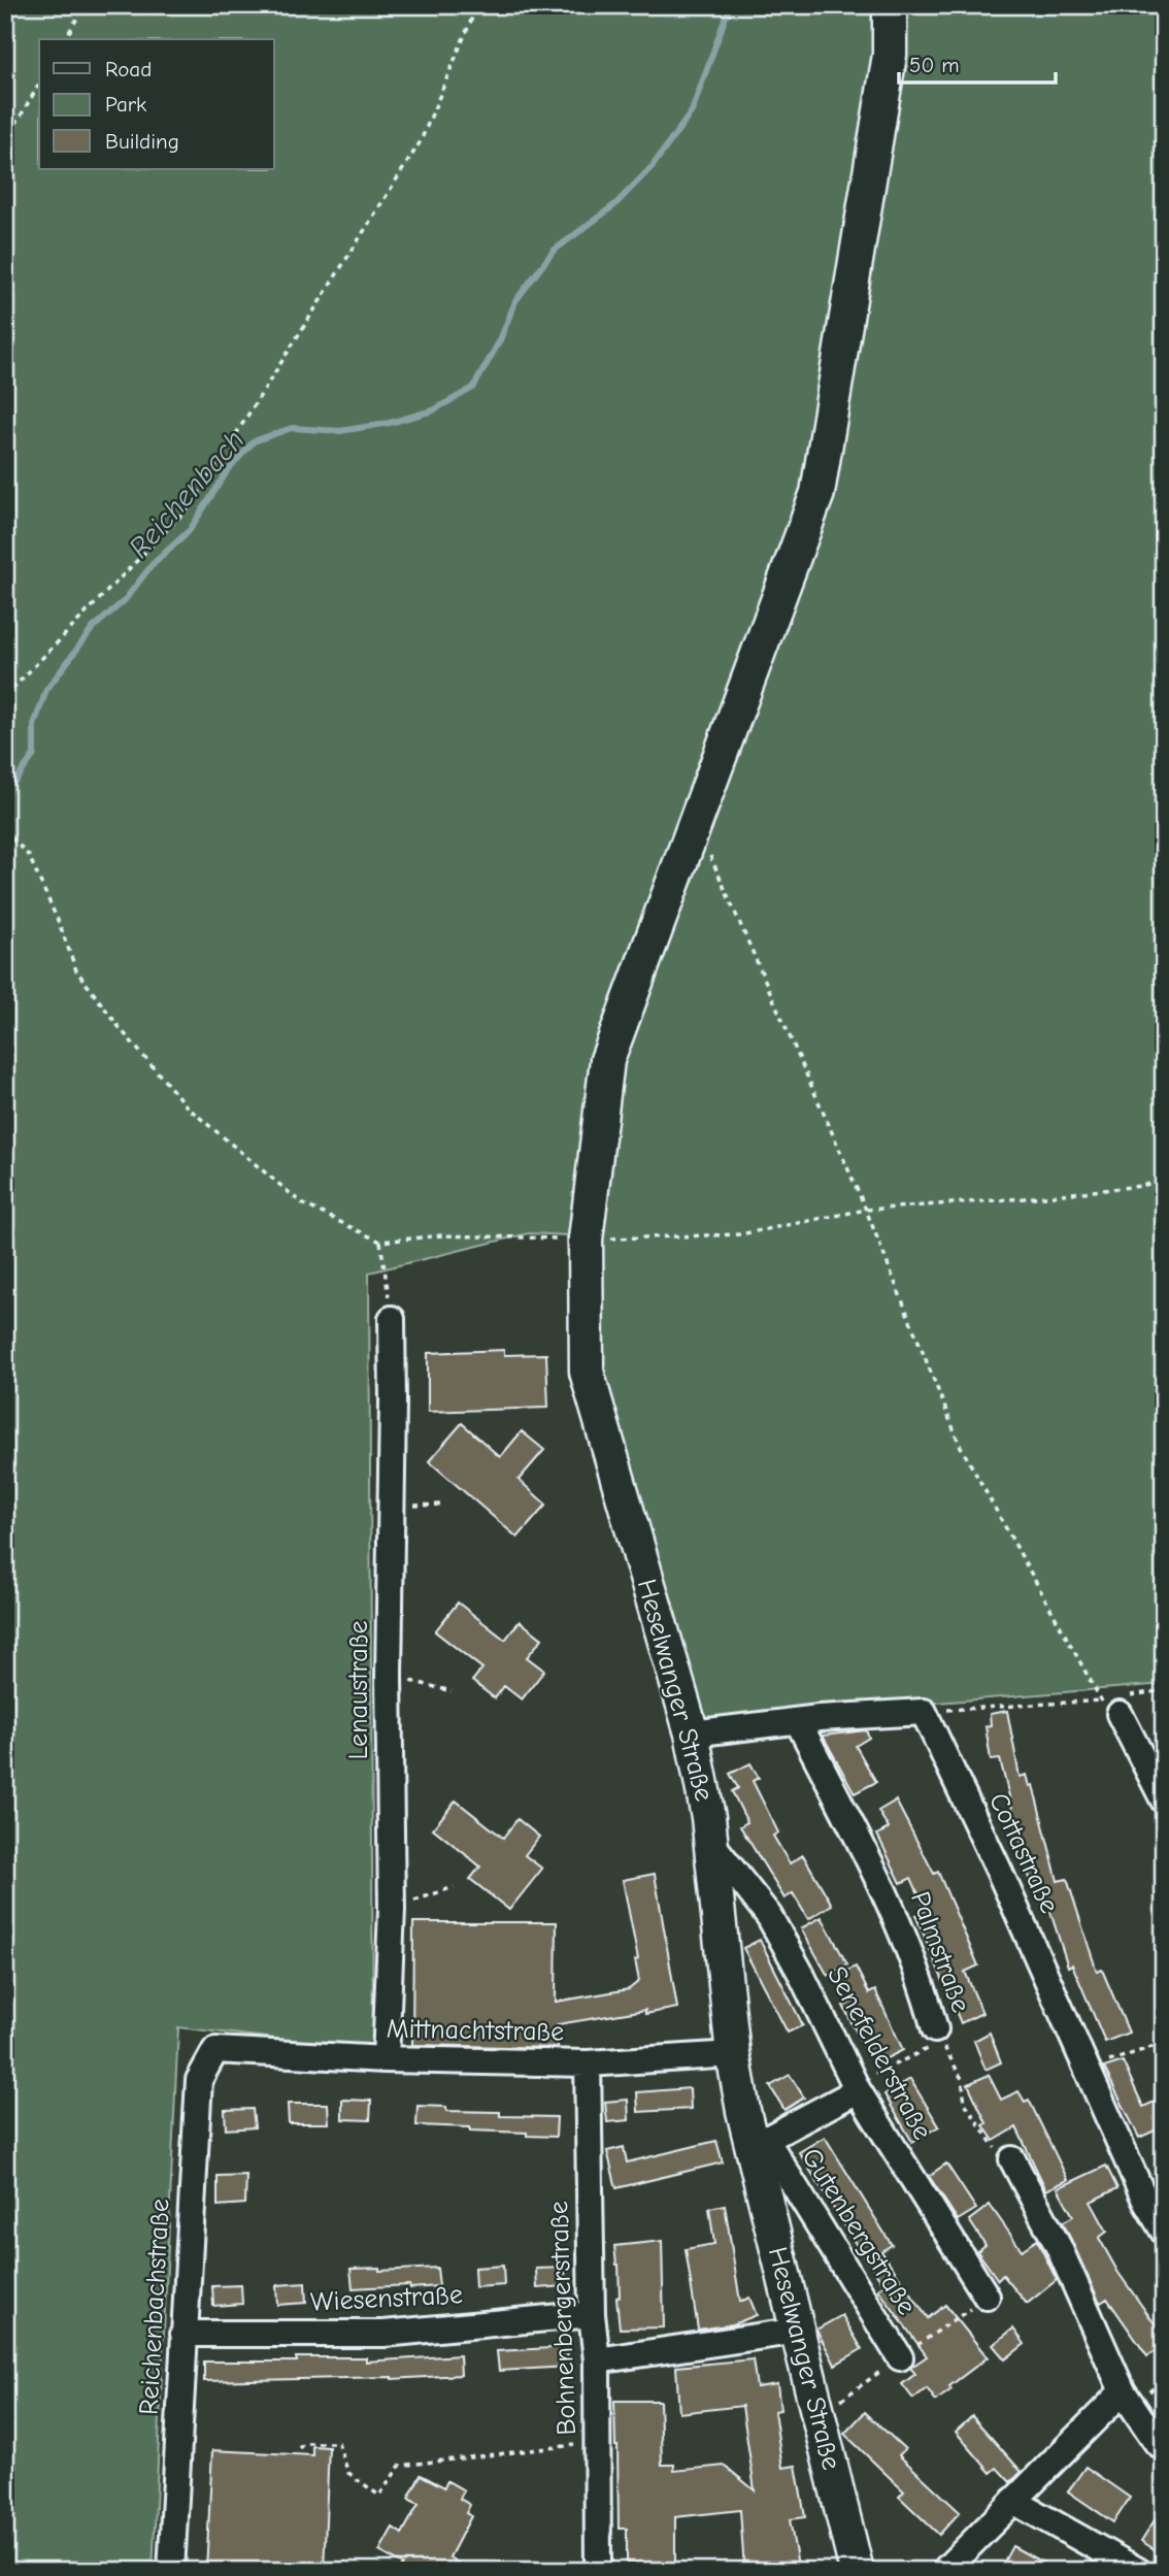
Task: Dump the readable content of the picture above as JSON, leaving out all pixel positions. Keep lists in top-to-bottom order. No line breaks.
{"streets":{"street":["Lenaustraße","Heselwanger Straße","Cottastraße","Palmstraße","Mittnachtstraße","Senefelderstraße","Gutenbergstraße","Wiesenstraße","Reichenbachstraße","Bohnenbergerstraße"]},"crossings":[["Lenaustraße","Mittnachtstraße"],["Heselwanger Straße","Mittnachtstraße"],["Heselwanger Straße","Senefelderstraße"],["Heselwanger Straße","Gutenbergstraße"],["Mittnachtstraße","Reichenbachstraße"],["Mittnachtstraße","Bohnenbergerstraße"],["Wiesenstraße","Reichenbachstraße"],["Wiesenstraße","Bohnenbergerstraße"]],"water":["Reichenbach"],"legend":["Road","Park","Building"],"scale_bar":"50 m"}
